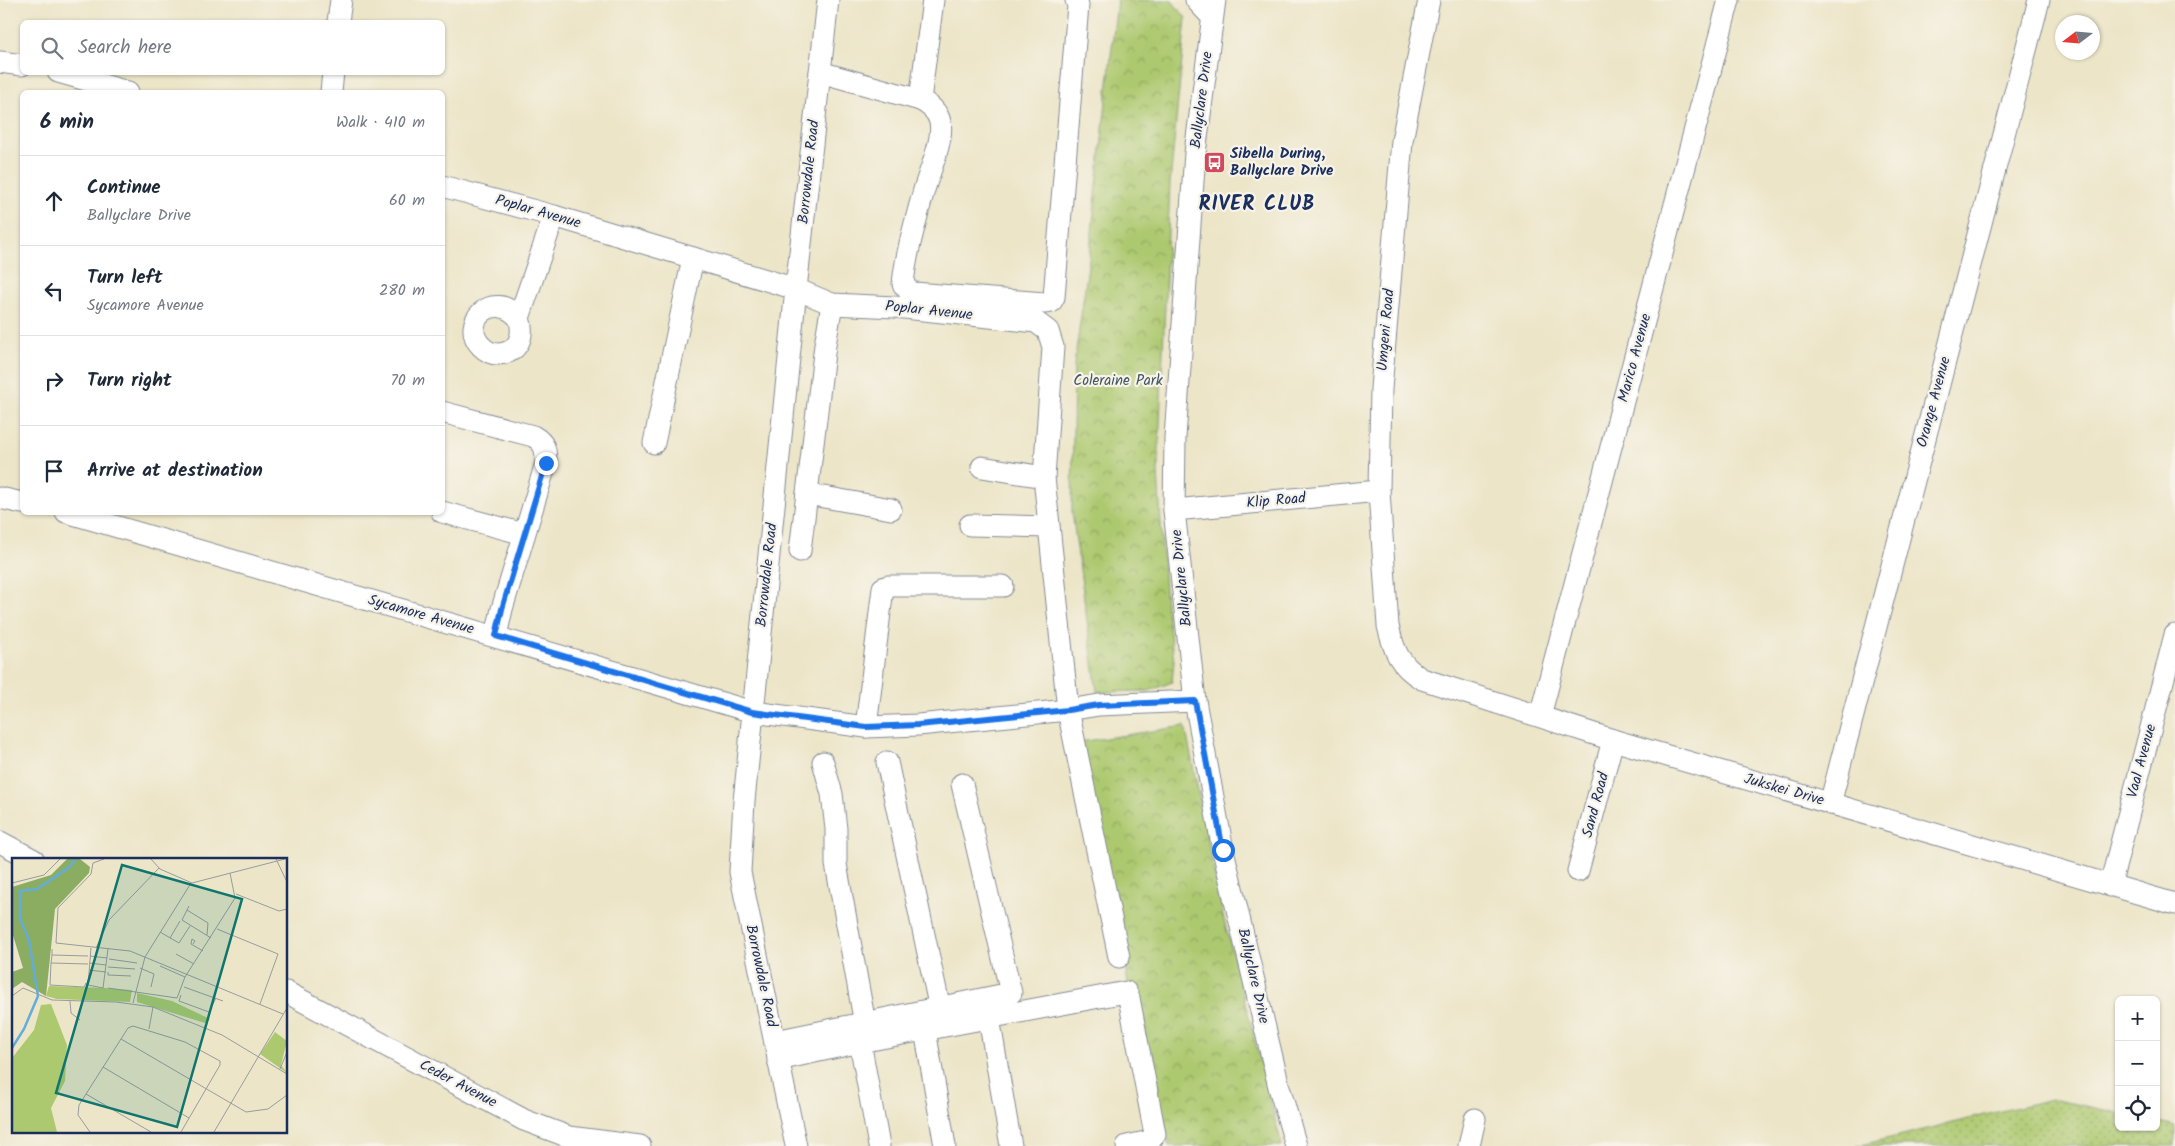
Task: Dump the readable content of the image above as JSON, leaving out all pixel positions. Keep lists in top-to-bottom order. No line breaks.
{"streets":{"street":["Ballyclare Drive","Borrowdale Road","Poplar Avenue","Umgeni Road","Marico Avenue","Orange Avenue","Klip Road","Sycamore Avenue","Vaal Avenue","Jukskei Drive","Sand Road","Ceder Avenue"]},"crossings":[["Ballyclare Drive","Klip Road"],["Ballyclare Drive","Sycamore Avenue"],["Borrowdale Road","Poplar Avenue"],["Borrowdale Road","Sycamore Avenue"],["Poplar Avenue","Sycamore Avenue"],["Umgeni Road","Klip Road"],["Umgeni Road","Jukskei Drive"],["Marico Avenue","Jukskei Drive"],["Orange Avenue","Jukskei Drive"],["Vaal Avenue","Jukskei Drive"],["Jukskei Drive","Sand Road"]],"districts":["RIVER CLUB"],"parks":["Coleraine Park"],"places":{"bus stop":["Sibella During, Ballyclare Drive"]},"north":"left","page":{"search":"Search here","heading":["6 min","Walk · 410 m"],"list":[["Continue","Ballyclare Drive","60 m"],["Turn left","Sycamore Avenue","280 m"],["Turn right","70 m"],"Arrive at destination"],"map_buttons":["+","−"]}}
